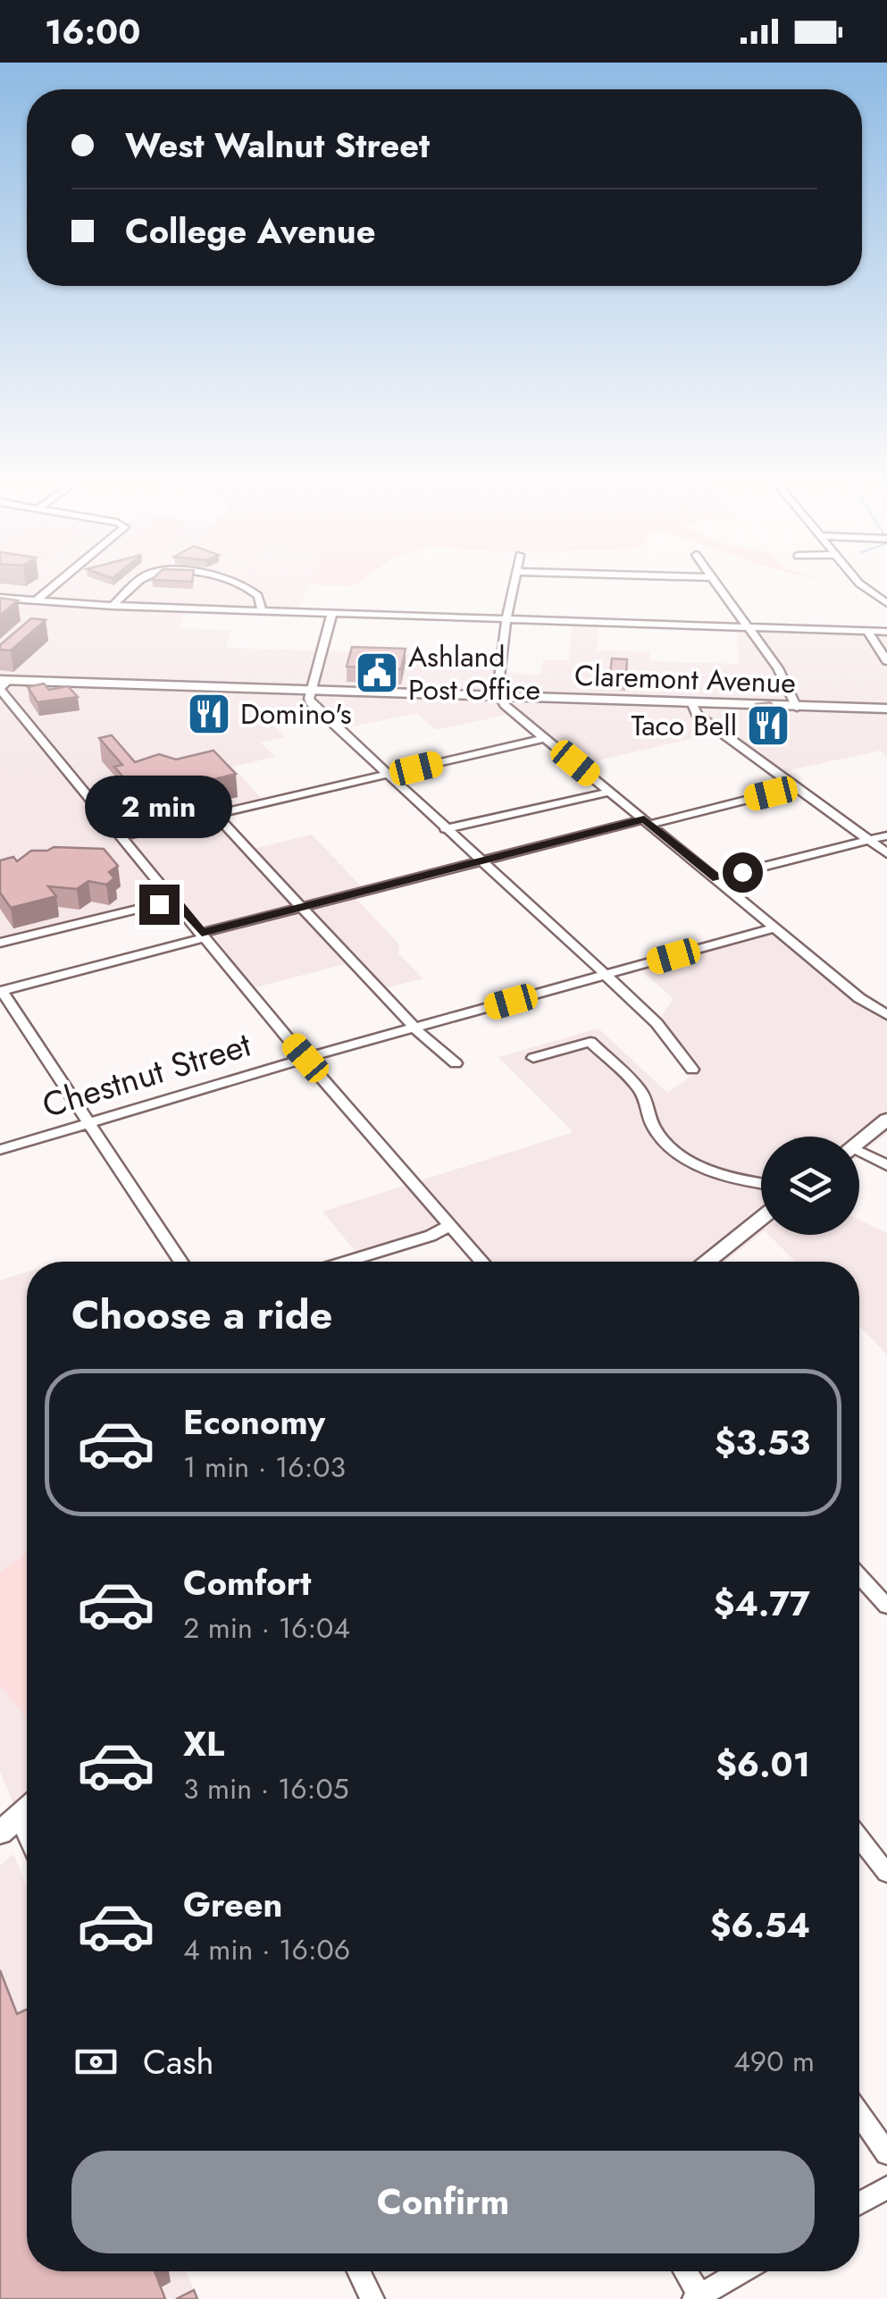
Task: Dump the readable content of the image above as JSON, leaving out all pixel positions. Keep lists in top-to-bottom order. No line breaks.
{"streets":{"main road":["Claremont Avenue"],"street":["Chestnut Street"]},"places":{"public building":["Ashland Post Office"],"restaurant":["Domino's","Taco Bell"]},"page":{"status":"16:00","banner":["West Walnut Street","College Avenue"],"bubble":"2 min","heading":"Choose a ride","list":[{"name":"Economy","note":"1 min · 16:03","value":"$3.53"},{"name":"Comfort","note":"2 min · 16:04","value":"$4.77"},{"name":"XL","note":"3 min · 16:05","value":"$6.01"},{"name":"Green","note":"4 min · 16:06","value":"$6.54"}],"pay":["Cash","490 m"],"buttons":"Confirm"}}
